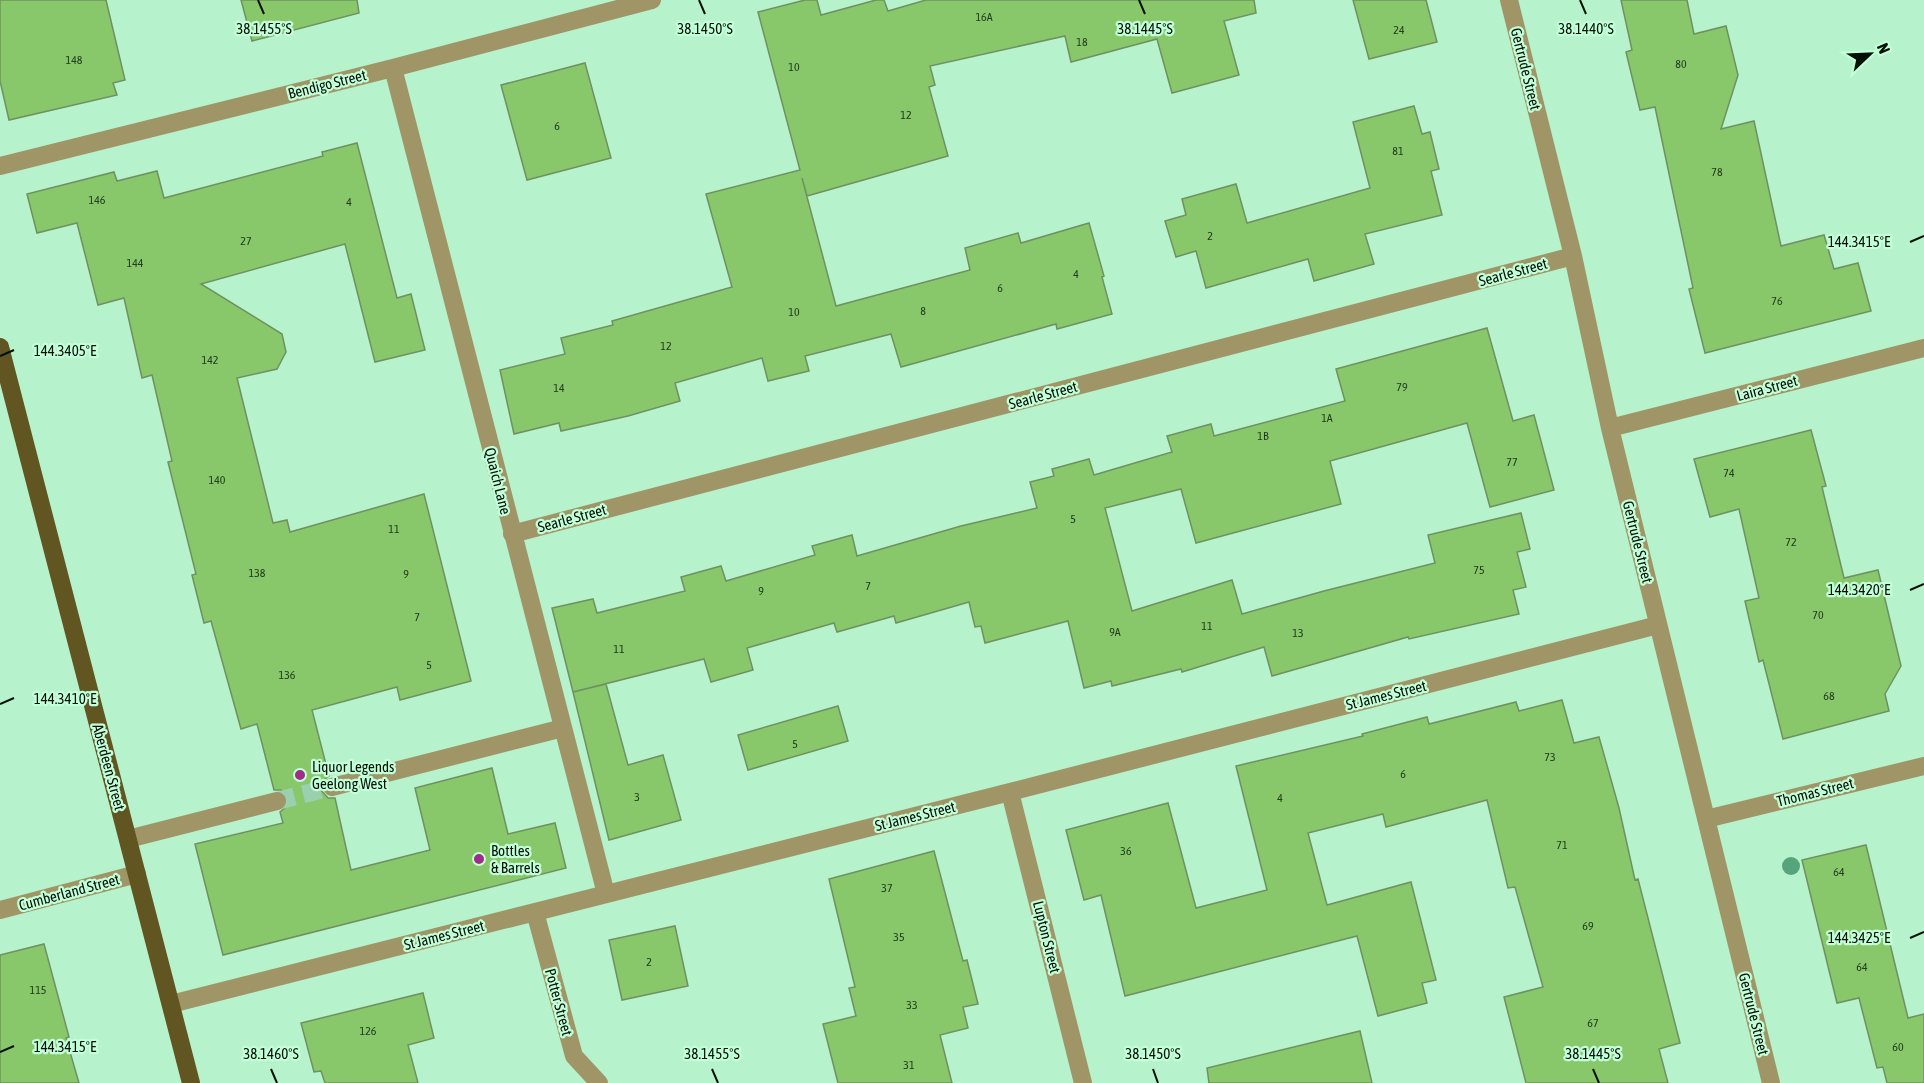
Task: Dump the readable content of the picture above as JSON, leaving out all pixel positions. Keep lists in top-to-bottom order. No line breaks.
{"streets":{"main road":["Aberdeen Street"],"street":["Gertrude Street","Bendigo Street","Searle Street","Laira Street","Quaich Lane","St James Street","Thomas Street","Cumberland Street","Lupton Street","Potter Street"]},"crossings":[["Gertrude Street","Searle Street"],["Gertrude Street","Laira Street"],["Gertrude Street","St James Street"],["Gertrude Street","Thomas Street"],["Bendigo Street","Quaich Lane"],["Searle Street","Quaich Lane"],["Quaich Lane","St James Street"],["St James Street","Aberdeen Street"],["St James Street","Lupton Street"],["St James Street","Potter Street"],["Aberdeen Street","Cumberland Street"]],"places":["Liquor Legends Geelong West","Bottles & Barrels"],"house_numbers":["16A","24","18","148","80","10","12","6","81","78","146","4","2","27","144","4","6","76","8","10","12","142","79","14","1A","1B","77","74","140","5","11","72","75","138","9","7","9","70","7","11","9A","13","11","5","136","68","5","73","6","3","4","71","36","64","37","69","35","2","64","115","33","67","126","60","31"],"north":"top right","coordinates":["38.1455°S","38.1450°S","38.1445°S","38.1440°S","144.3415°E","144.3405°E","144.3420°E","144.3410°E","144.3425°E","38.1460°S"]}
